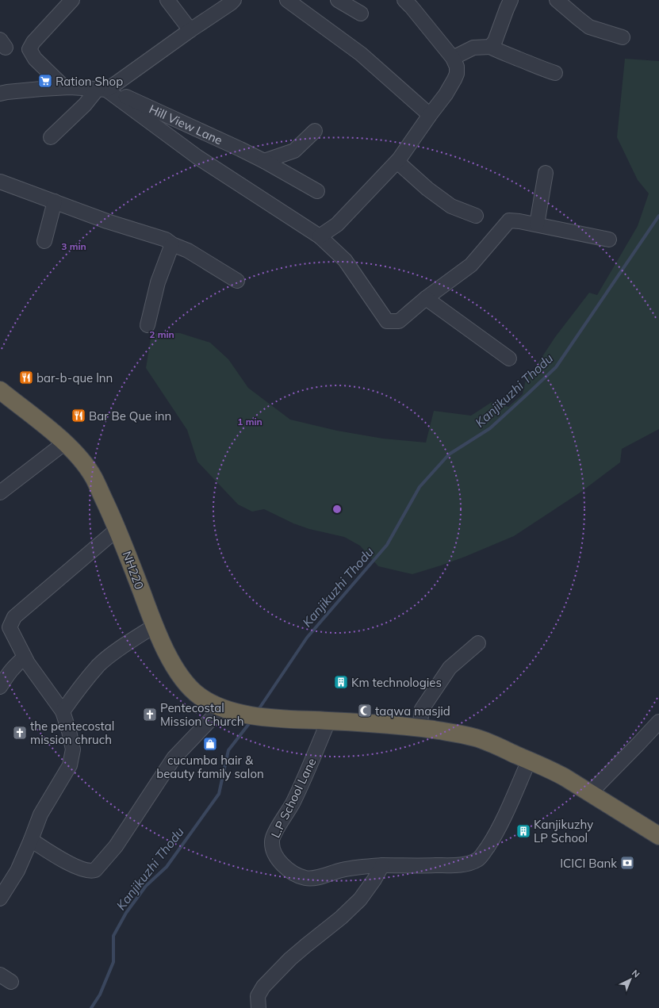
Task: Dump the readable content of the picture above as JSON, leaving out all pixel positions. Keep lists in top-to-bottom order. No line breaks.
{"streets":{"highway":["NH220"],"street":["Hill View Lane","L.P School Lane"]},"crossings":[["NH220","L.P School Lane"]],"water":["Kanjikuzhi Thodu"],"places":{"supermarket":["Ration Shop"],"restaurant":["bar-b-que lnn","Bar Be Que inn"],"building":["Km technologies","Kanjikuzhy LP School"],"mosque":["taqwa masjid"],"church":["Pentecostal Mission Church","the pentecostal mission chruch"],"shop":["cucumba hair & beauty family salon"],"bank":["ICICI Bank"]},"north":"top right","rings":["3 min","2 min","1 min"]}
